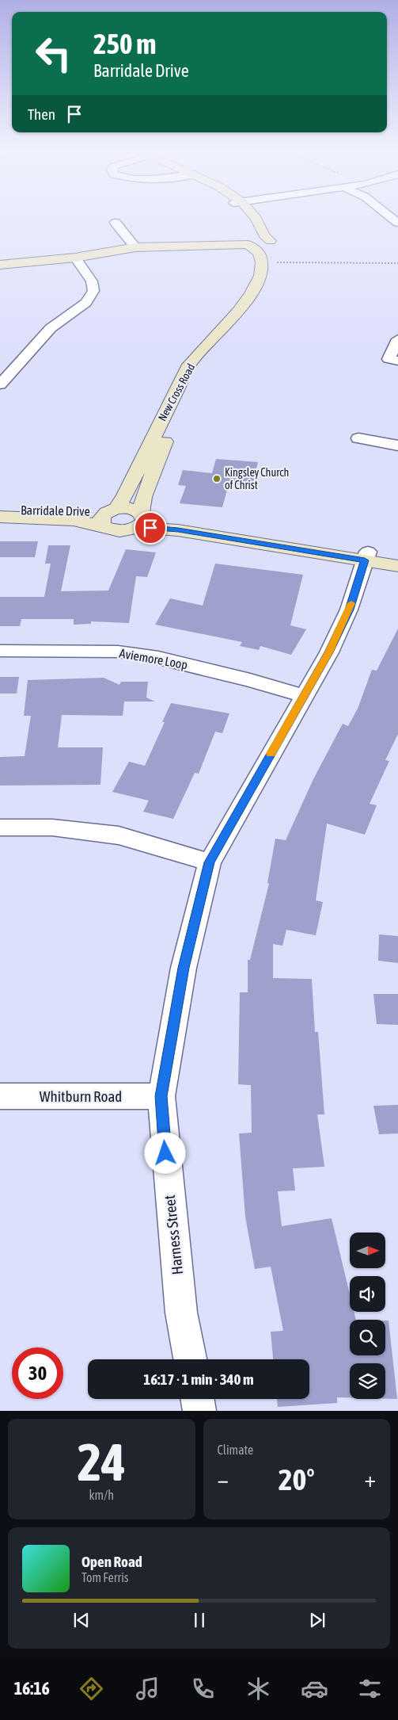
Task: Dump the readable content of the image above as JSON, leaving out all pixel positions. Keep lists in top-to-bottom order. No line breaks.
{"streets":{"street":["New Cross Road","Barridale Drive","Aviemore Loop","Whitburn Road","Harness Street"]},"crossings":[["New Cross Road","Barridale Drive"],["Aviemore Loop","Harness Street"],["Whitburn Road","Harness Street"]],"places":["Kingsley Church of Christ"],"north":"right","page":{"turn":["250 m","Barridale Drive"],"then":"Then","limit":"30","trip":"16:17 · 1 min · 340 m","tile":[["24","km/h"],"Climate"],"heat":["−","20°","+"],"song":["Open Road","Tom Ferris"],"tabs":"16:16"}}
